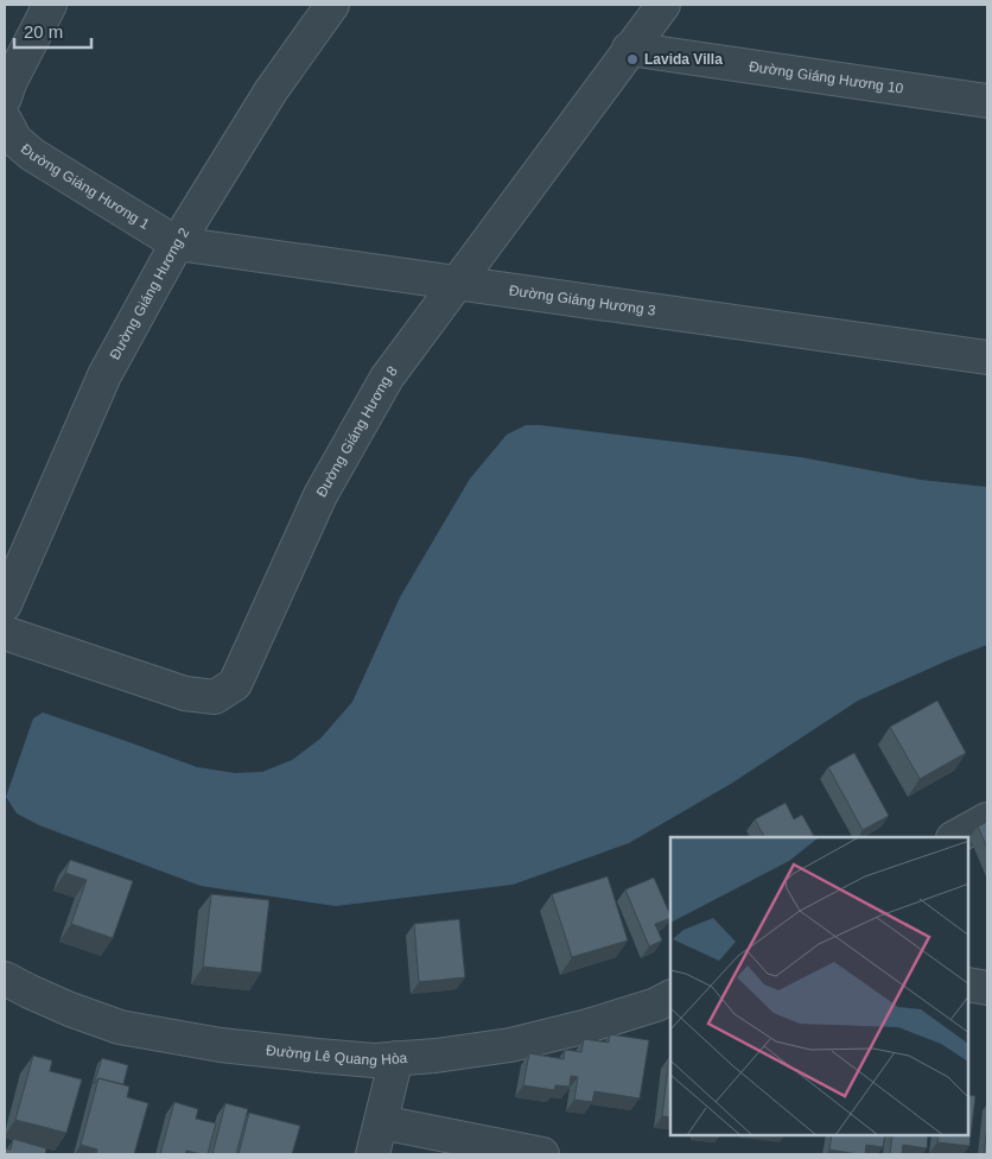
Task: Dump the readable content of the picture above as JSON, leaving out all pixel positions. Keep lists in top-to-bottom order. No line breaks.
{"streets":{"street":["Đường Giáng Hương 10","Đường Giáng Hương 1","Đường Giáng Hương 2","Đường Giáng Hương 3","Đường Giáng Hương 8","Đường Lê Quang Hòa"]},"crossings":[["Đường Giáng Hương 10","Đường Giáng Hương 8"],["Đường Giáng Hương 1","Đường Giáng Hương 2"],["Đường Giáng Hương 1","Đường Giáng Hương 3"],["Đường Giáng Hương 2","Đường Giáng Hương 3"],["Đường Giáng Hương 3","Đường Giáng Hương 8"]],"places":["Lavida Villa"],"scale_bar":"20 m"}
